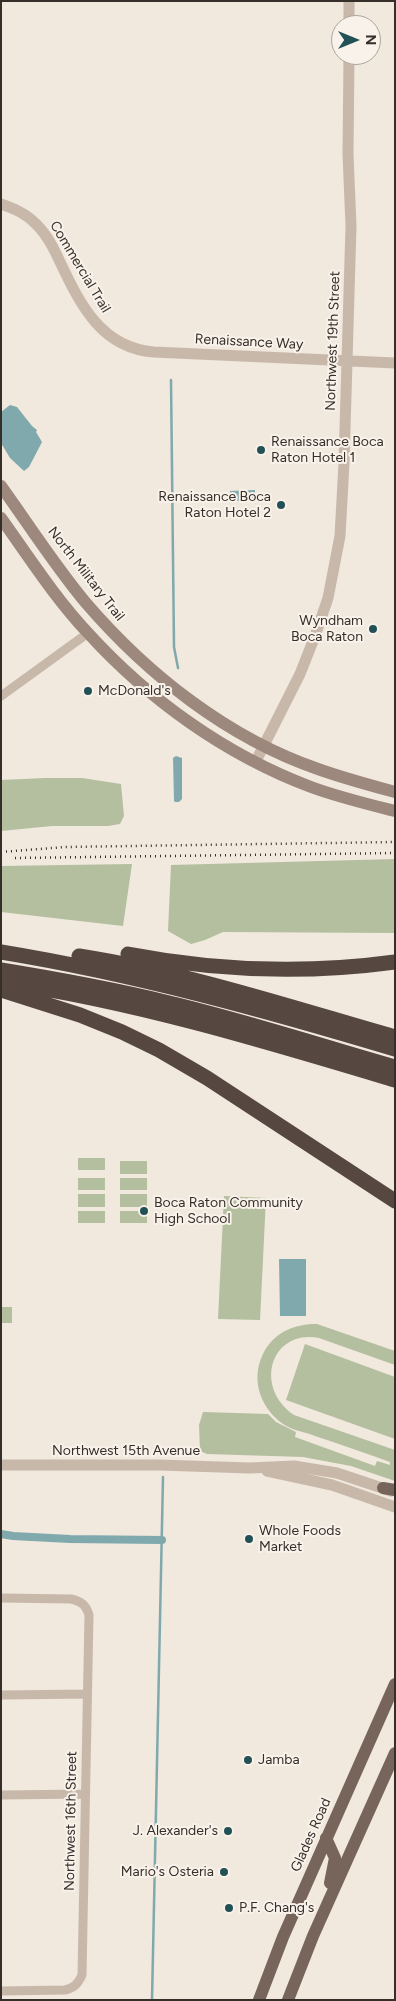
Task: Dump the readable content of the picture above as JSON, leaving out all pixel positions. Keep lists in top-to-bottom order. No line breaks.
{"streets":{"main road":["North Military Trail","Glades Road"],"street":["Commercial Trail","Northwest 19th Street","Renaissance Way","Northwest 15th Avenue","Northwest 16th Street"]},"crossings":[["Commercial Trail","Renaissance Way"],["Northwest 19th Street","Renaissance Way"],["Northwest 19th Street","North Military Trail"]],"places":["Renaissance Boca Raton Hotel 1","Renaissance Boca Raton Hotel 2","Wyndham Boca Raton","McDonald's","Boca Raton Community High School","Whole Foods Market","Jamba","J. Alexander's","Mario's Osteria","P.F. Chang's"],"north":"right"}
